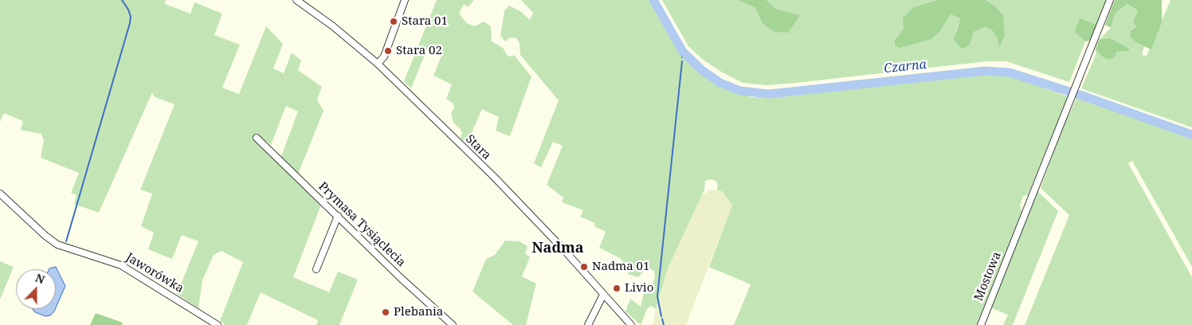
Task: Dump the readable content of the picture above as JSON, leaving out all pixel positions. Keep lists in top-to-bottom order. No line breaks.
{"streets":{"street":["Stara","Prymasa Tysiąclecia","Jaworówka","Mostowa"]},"districts":["Nadma"],"water":["Czarna"],"places":["Stara 01","Stara 02","Nadma 01","Livio","Plebania"],"north":"top"}
